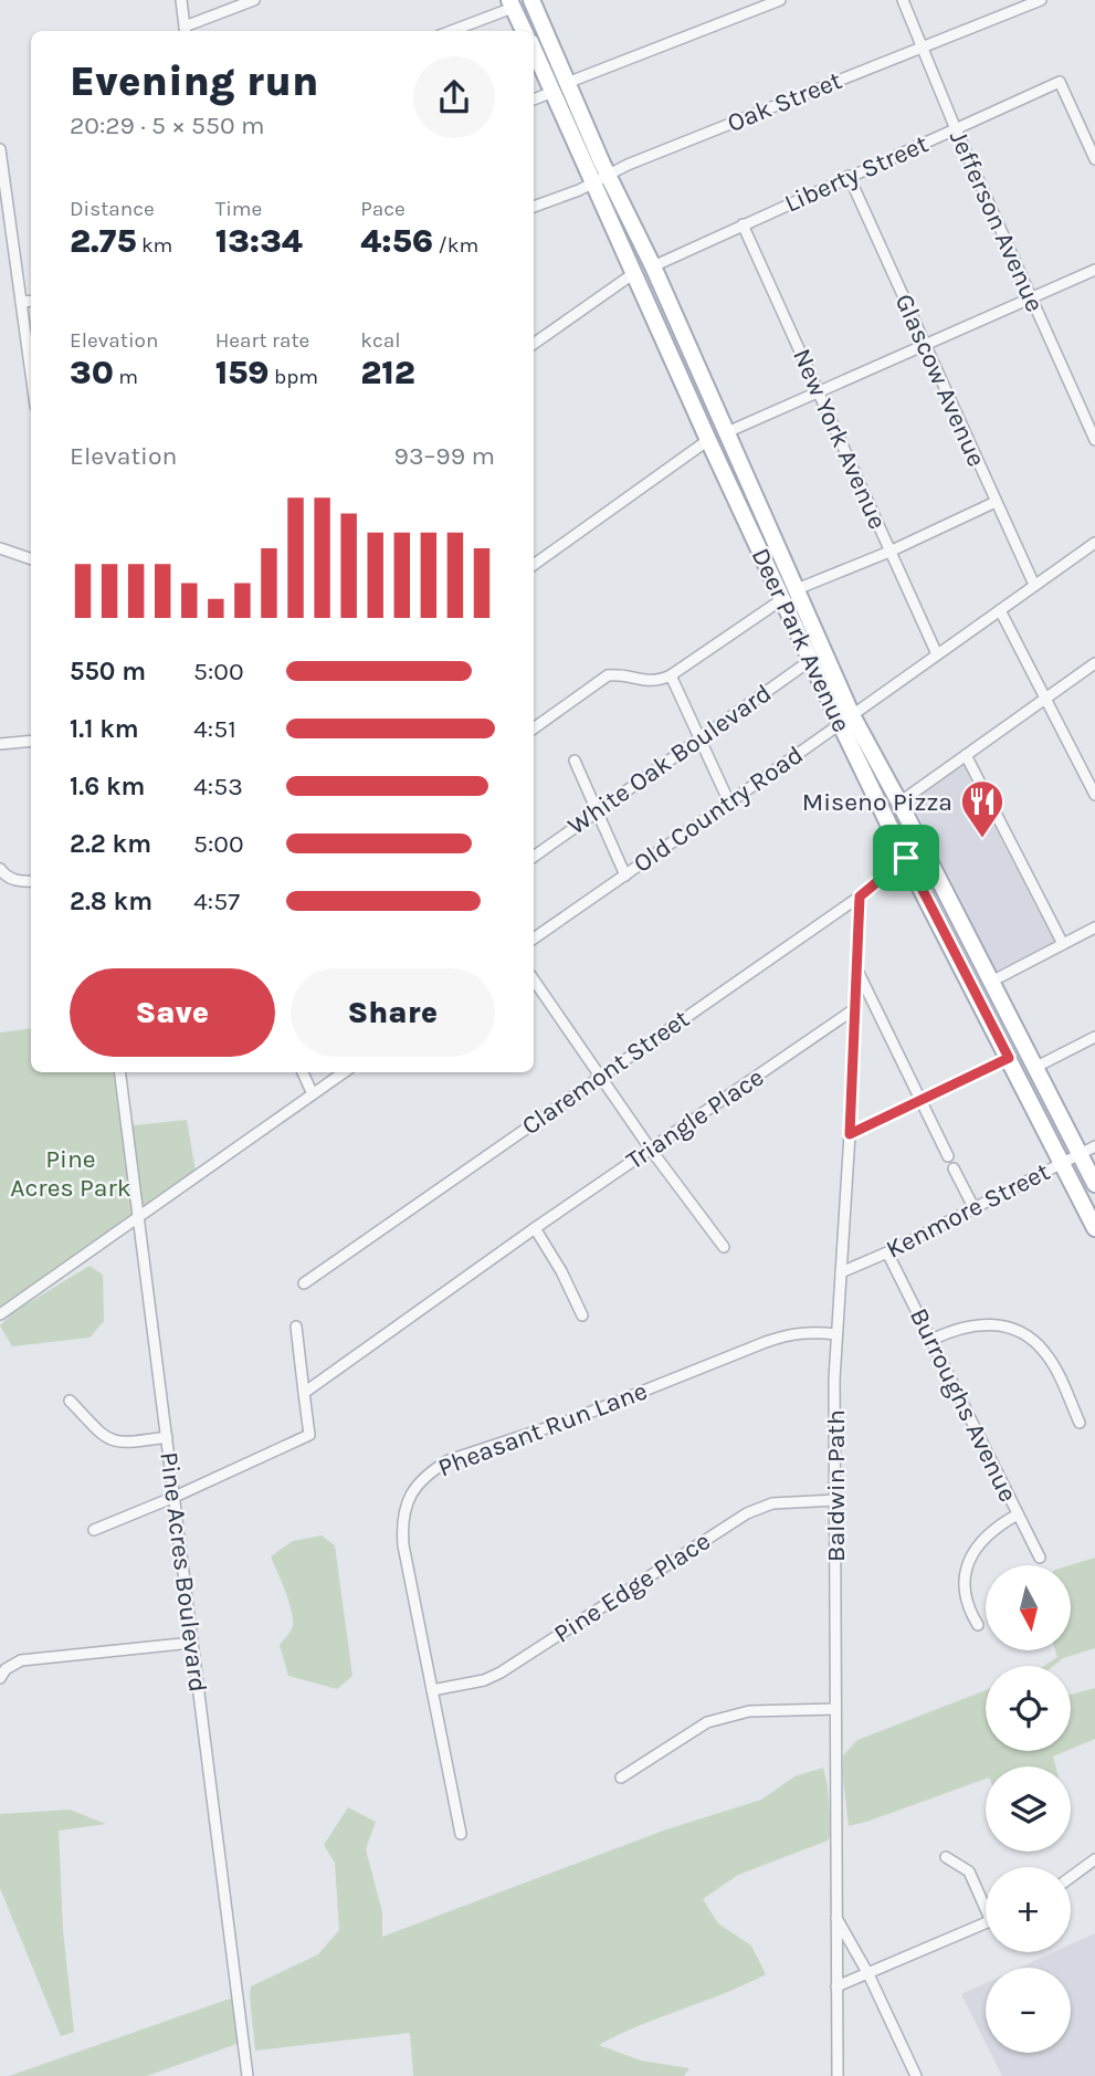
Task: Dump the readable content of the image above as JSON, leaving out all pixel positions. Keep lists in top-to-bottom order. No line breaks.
{"streets":{"main road":["Deer Park Avenue"],"street":["Oak Street","Liberty Street","Jefferson Avenue","Glascow Avenue","New York Avenue","White Oak Boulevard","Old Country Road","Claremont Street","Triangle Place","Kenmore Street","Burroughs Avenue","Pheasant Run Lane","Baldwin Path","Pine Acres Boulevard","Pine Edge Place"]},"crossings":[["Oak Street","Jefferson Avenue"],["Oak Street","Deer Park Avenue"],["Liberty Street","Jefferson Avenue"],["Liberty Street","Glascow Avenue"],["Liberty Street","New York Avenue"],["Liberty Street","Deer Park Avenue"],["Glascow Avenue","Old Country Road"],["New York Avenue","Old Country Road"],["Deer Park Avenue","White Oak Boulevard"],["Deer Park Avenue","Old Country Road"],["Deer Park Avenue","Claremont Street"],["Deer Park Avenue","Kenmore Street"],["Claremont Street","Baldwin Path"],["Triangle Place","Baldwin Path"],["Kenmore Street","Burroughs Avenue"],["Kenmore Street","Baldwin Path"],["Pheasant Run Lane","Baldwin Path"],["Pheasant Run Lane","Pine Edge Place"],["Baldwin Path","Pine Edge Place"]],"parks":["Pine Acres Park"],"places":{"restaurant":["Miseno Pizza"]},"north":"bottom","page":{"heading":["Evening run","20:29 · 5 × 550 m"],"stats":[["Distance","2.75 km"],["Time","13:34"],["Pace","4:56 /km"],["Elevation","30 m"],["Heart rate","159 bpm"],["kcal","212"]],"chart":["Elevation","93–99 m"],"list":[{"name":"550 m","note":"5:00"},{"name":"1.1 km","note":"4:51"},{"name":"1.6 km","note":"4:53"},{"name":"2.2 km","note":"5:00"},{"name":"2.8 km","note":"4:57"}],"buttons":["Save","Share"],"map_buttons":["+","−"]}}
